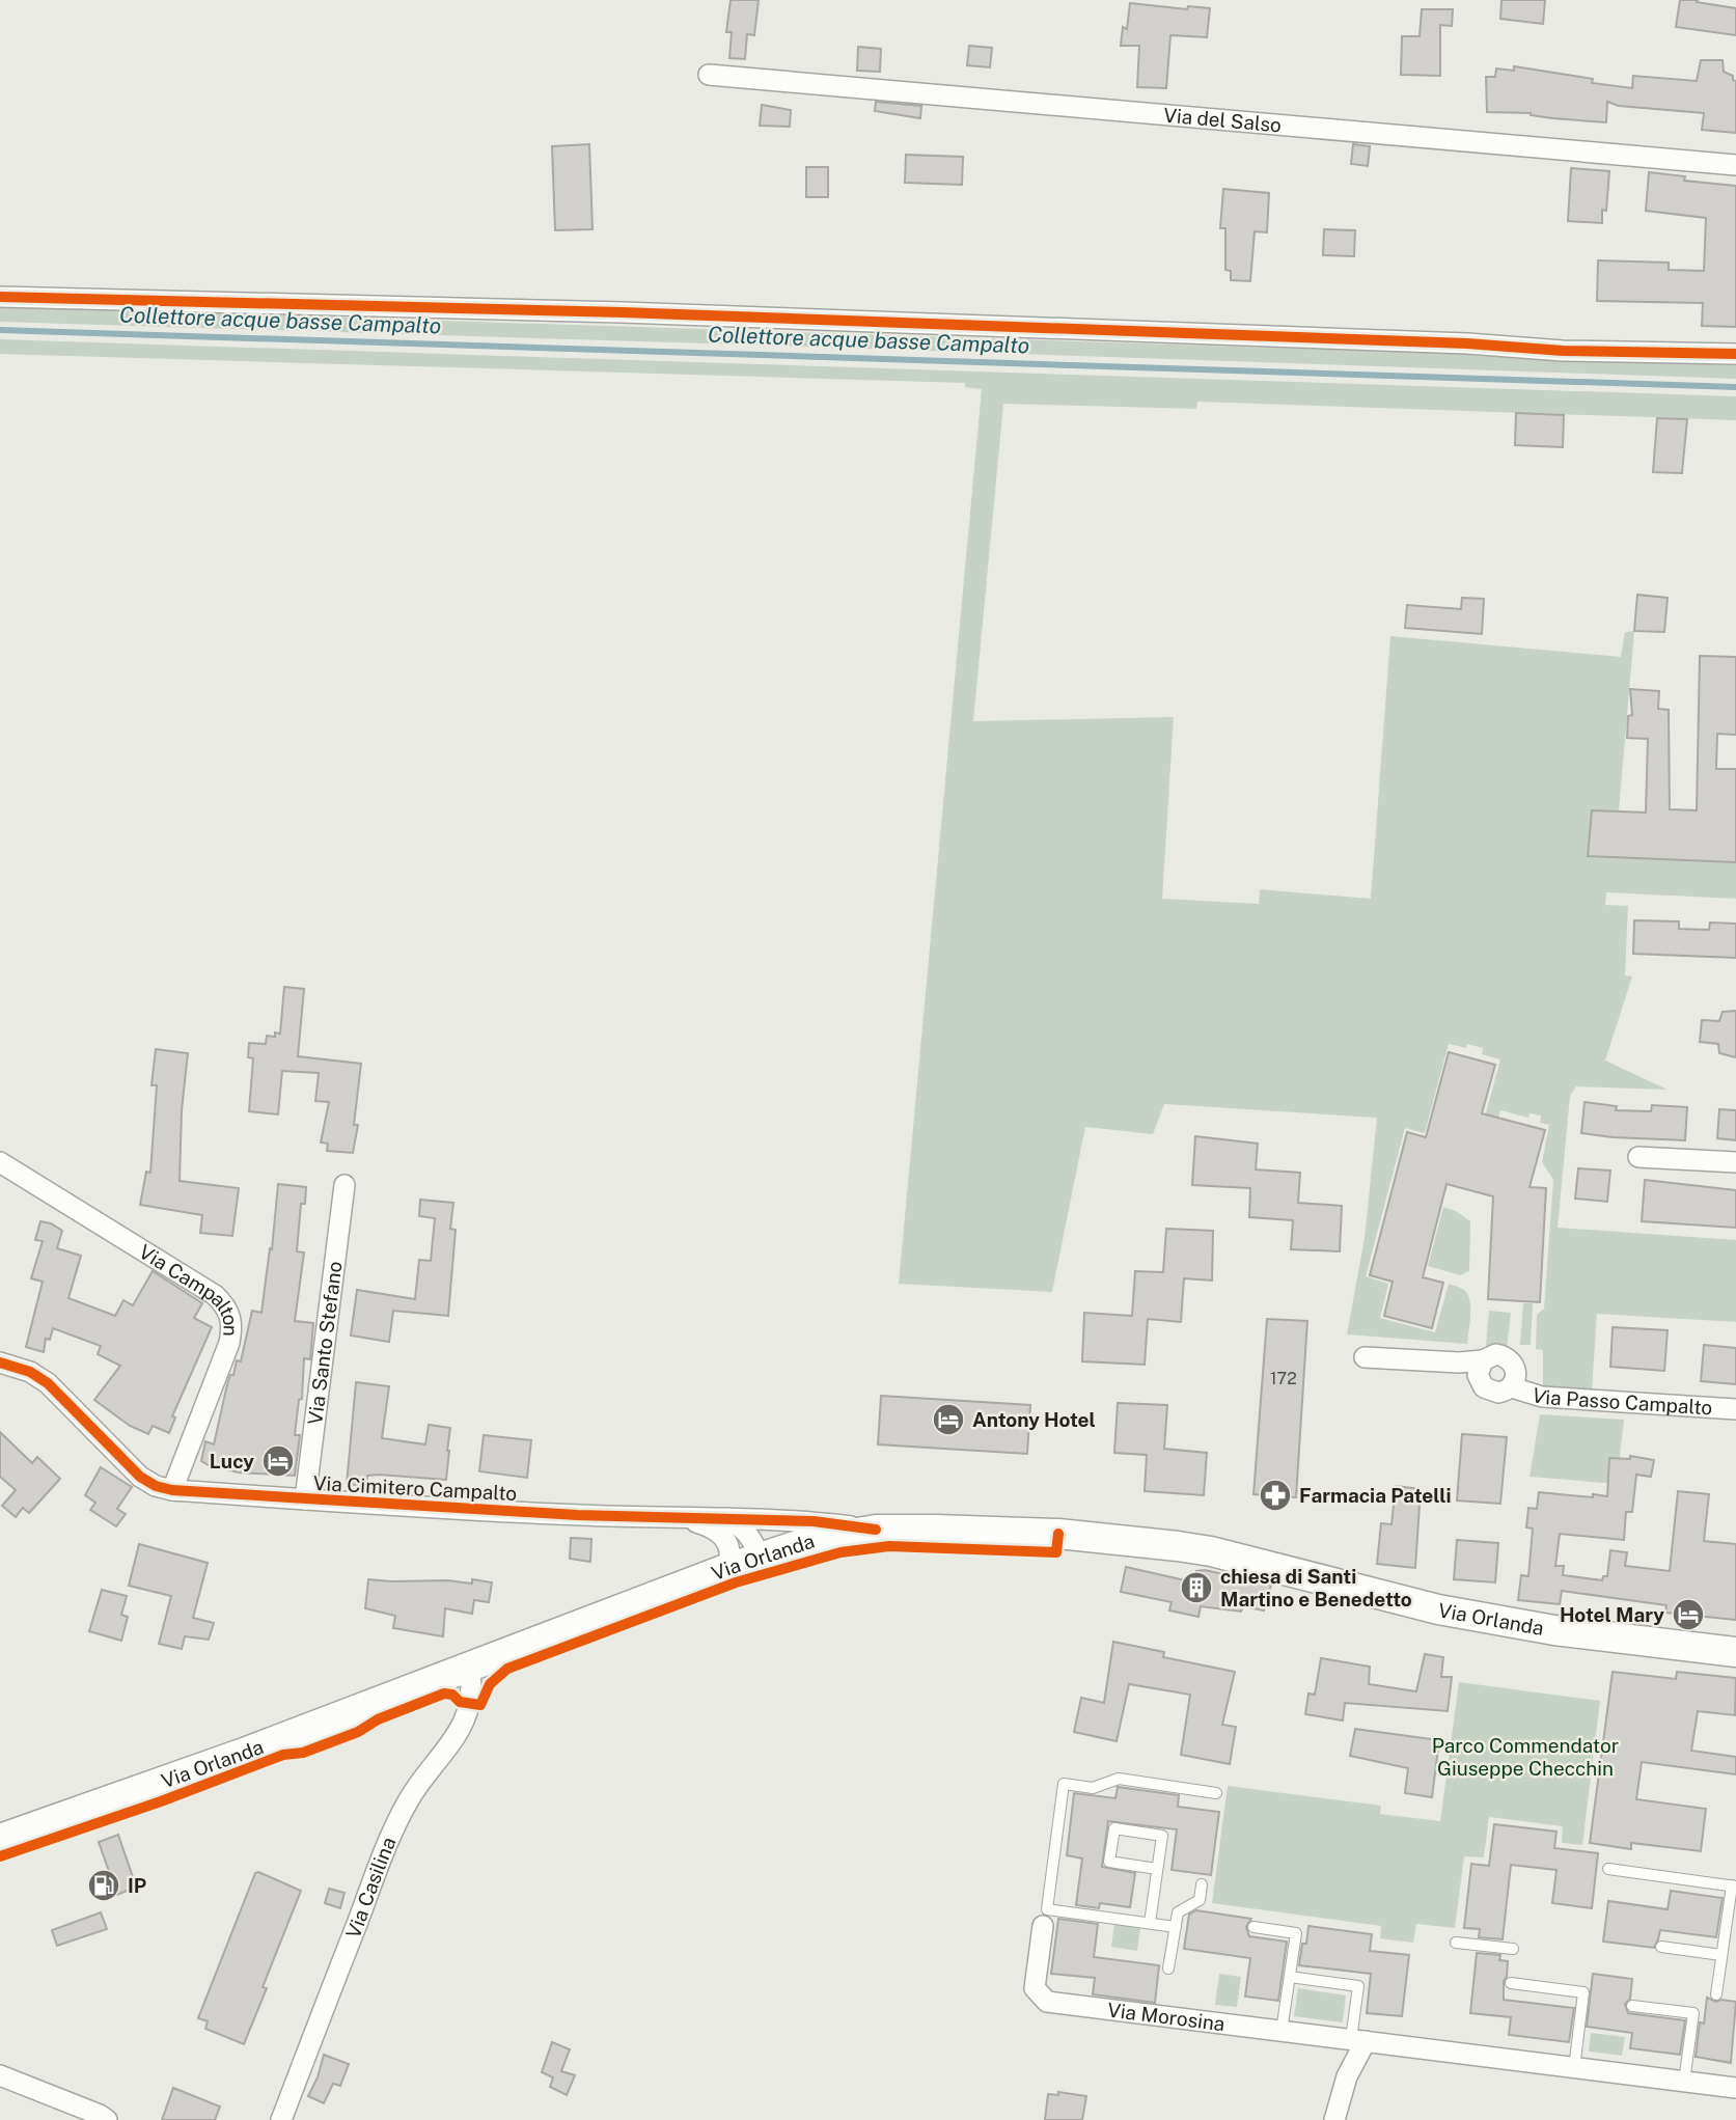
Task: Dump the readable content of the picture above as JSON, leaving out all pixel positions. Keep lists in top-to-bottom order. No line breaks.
{"streets":{"main road":["Via Orlanda"],"street":["Via del Salso","Via Campalton","Via Santo Stefano","Via Passo Campalto","Via Cimitero Campalto","Via Casilina","Via Morosina"]},"crossings":[["Via Campalton","Via Cimitero Campalto"],["Via Santo Stefano","Via Cimitero Campalto"],["Via Cimitero Campalto","Via Orlanda"],["Via Orlanda","Via Casilina"]],"water":["Collettore acque basse Campalto"],"parks":["Parco Commendator Giuseppe Checchin"],"places":{"hotel":["Antony Hotel","Lucy","Hotel Mary"],"pharmacy":["Farmacia Patelli"],"building":["chiesa di Santi Martino e Benedetto"],"fuel station":["IP"]},"house_numbers":["172"]}
